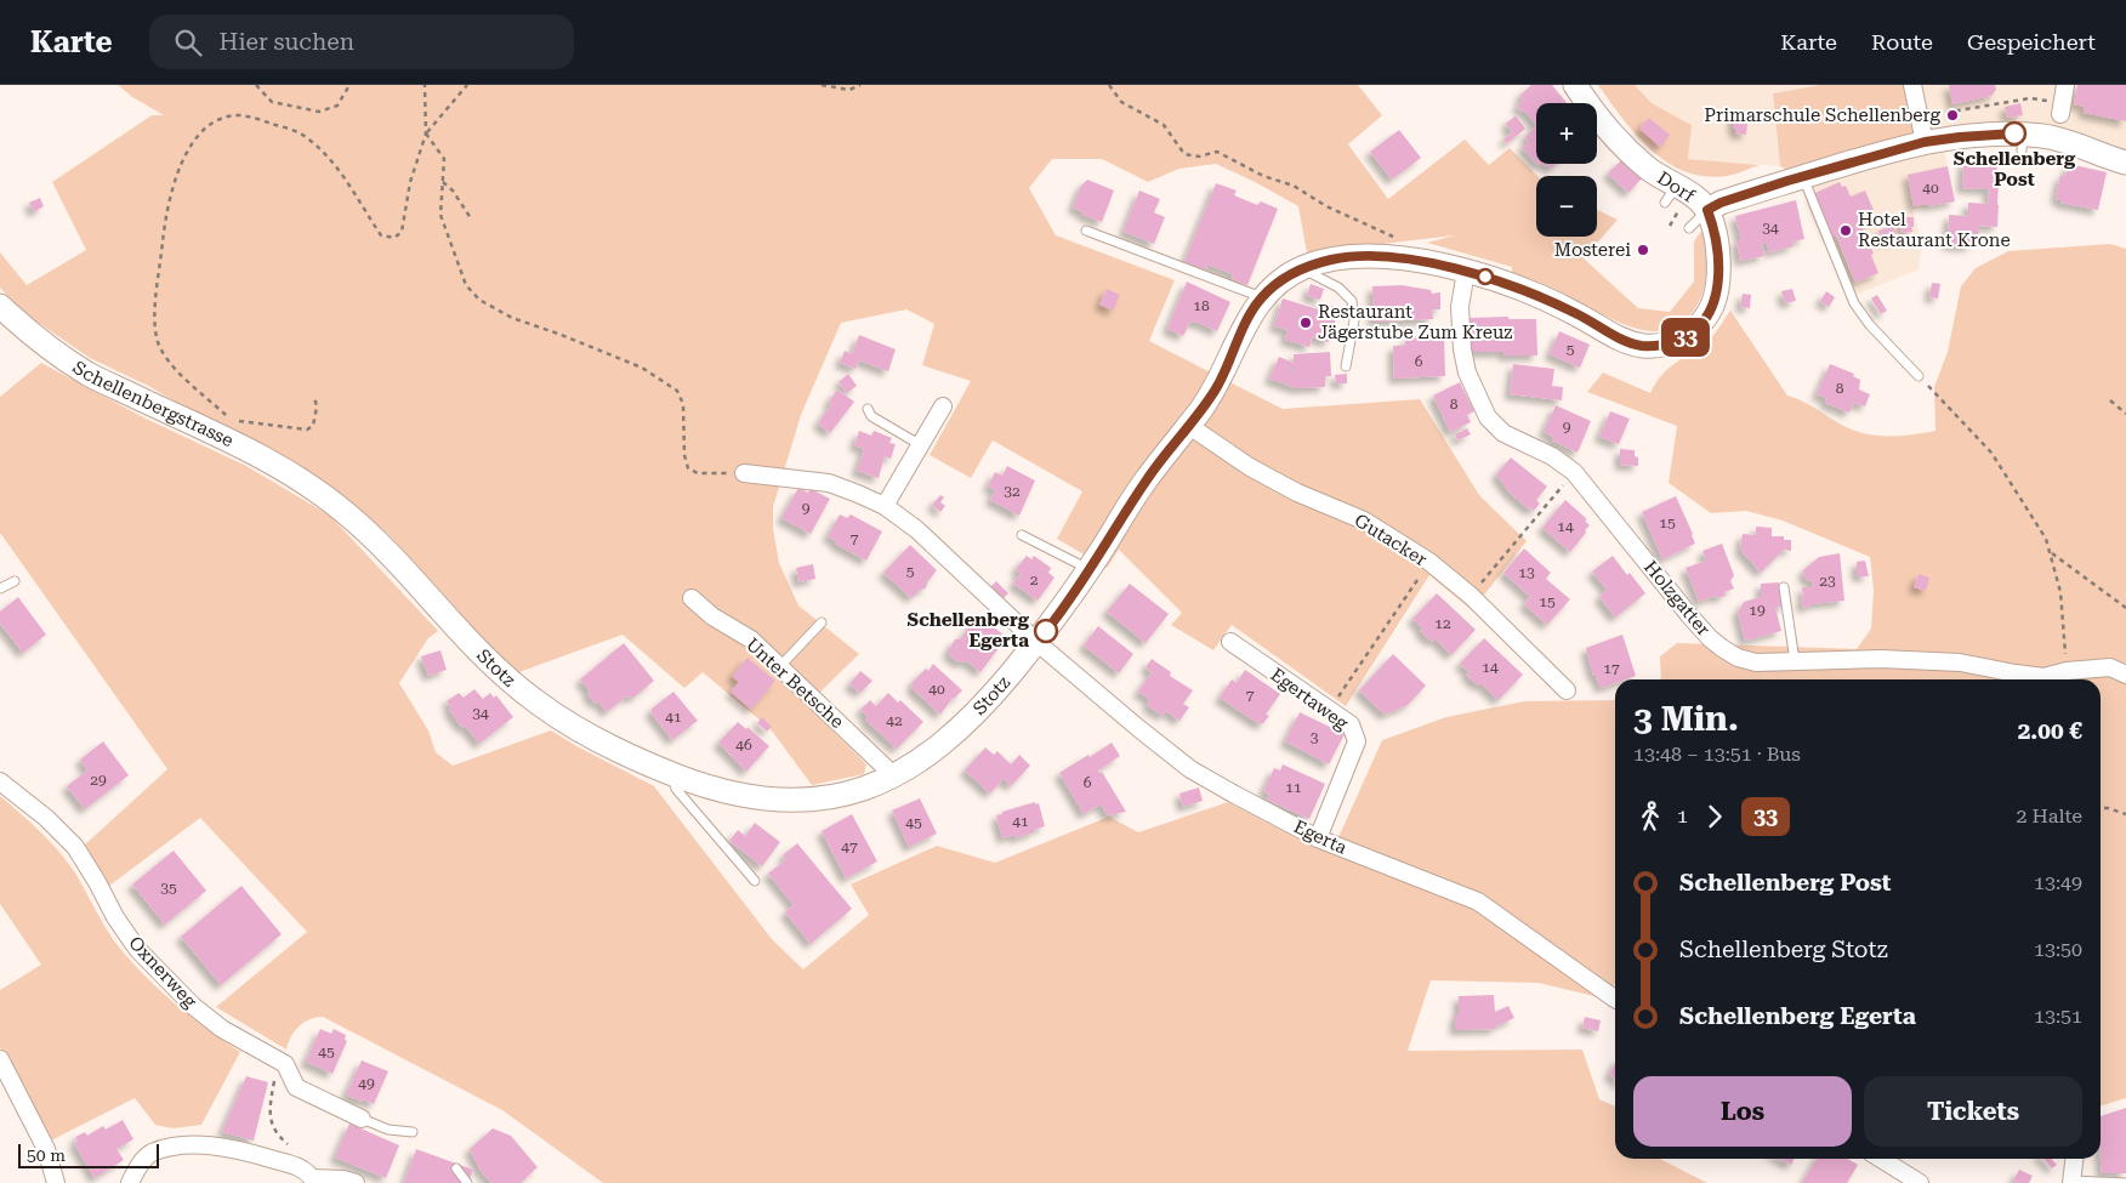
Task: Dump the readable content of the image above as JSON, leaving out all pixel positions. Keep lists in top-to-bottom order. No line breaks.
{"streets":{"street":["Dorf","Schellenbergstrasse","Gutacker","Holzgatter","Stotz","Unter Betsche","Egertaweg","Egerta","Oxnerweg"]},"crossings":[["Dorf","Stotz"],["Schellenbergstrasse","Stotz"],["Gutacker","Stotz"],["Holzgatter","Stotz"],["Stotz","Unter Betsche"],["Stotz","Egerta"],["Egertaweg","Egerta"]],"places":["Primarschule Schellenberg","Schellenberg Post","Hotel Restaurant Krone","Mosterei","Restaurant Jägerstube Zum Kreuz","Schellenberg Egerta"],"lines":["bus line 33"],"house_numbers":["40","34","18","5","6","8","8","9","32","9","15","14","7","5","13","2","23","15","19","12","14","17","40","7","34","41","42","3","46","29","6","11","41","45","47","35","45","49"],"scale_bar":"50 m","page":{"header":"Karte","search":"Hier suchen","nav":["Karte","Route","Gespeichert"],"on_map":"33","map_buttons":["+","−"],"heading":["3 Min.","13:48 – 13:51 · Bus","2.00 €"],"legs":["1","33","2 Halte"],"list":[{"name":"Schellenberg Post","value":"13:49"},{"name":"Schellenberg Stotz","value":"13:50"},{"name":"Schellenberg Egerta","value":"13:51"}],"buttons":["Los","Tickets"],"scale":"50 m"}}
